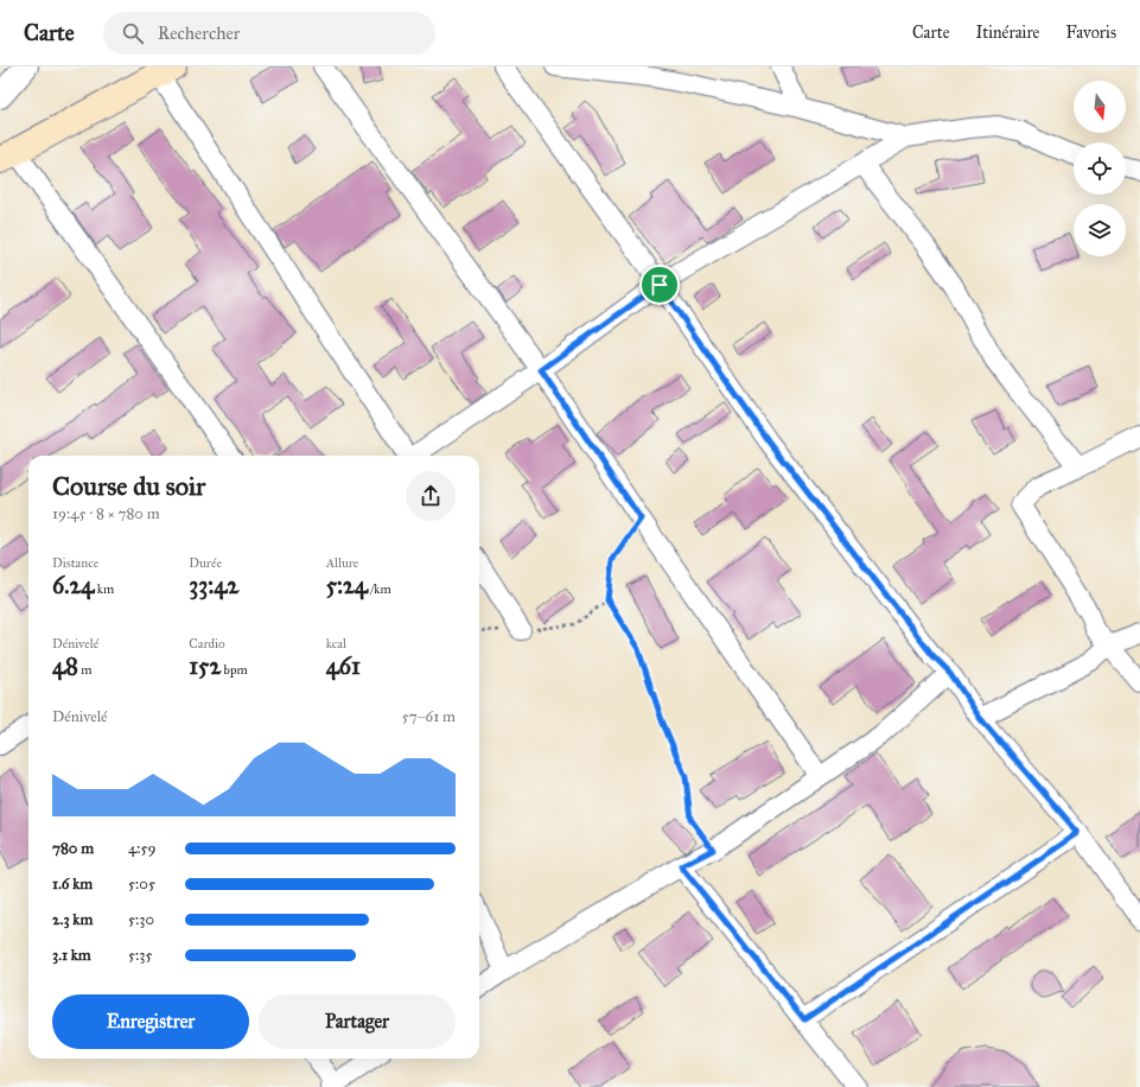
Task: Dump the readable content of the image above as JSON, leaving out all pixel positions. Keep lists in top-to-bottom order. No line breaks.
{"north":"bottom","page":{"header":"Carte","search":"Rechercher","nav":["Carte","Itinéraire","Favoris"],"heading":["Course du soir","19:45 · 8 × 780 m"],"stats":[["Distance","6.24 km"],["Durée","33:42"],["Allure","5:24 /km"],["Dénivelé","48 m"],["Cardio","152 bpm"],["kcal","461"]],"chart":["Dénivelé","57–61 m"],"list":[{"name":"780 m","note":"4:59"},{"name":"1.6 km","note":"5:05"},{"name":"2.3 km","note":"5:30"},{"name":"3.1 km","note":"5:35"}],"buttons":["Enregistrer","Partager"]}}
